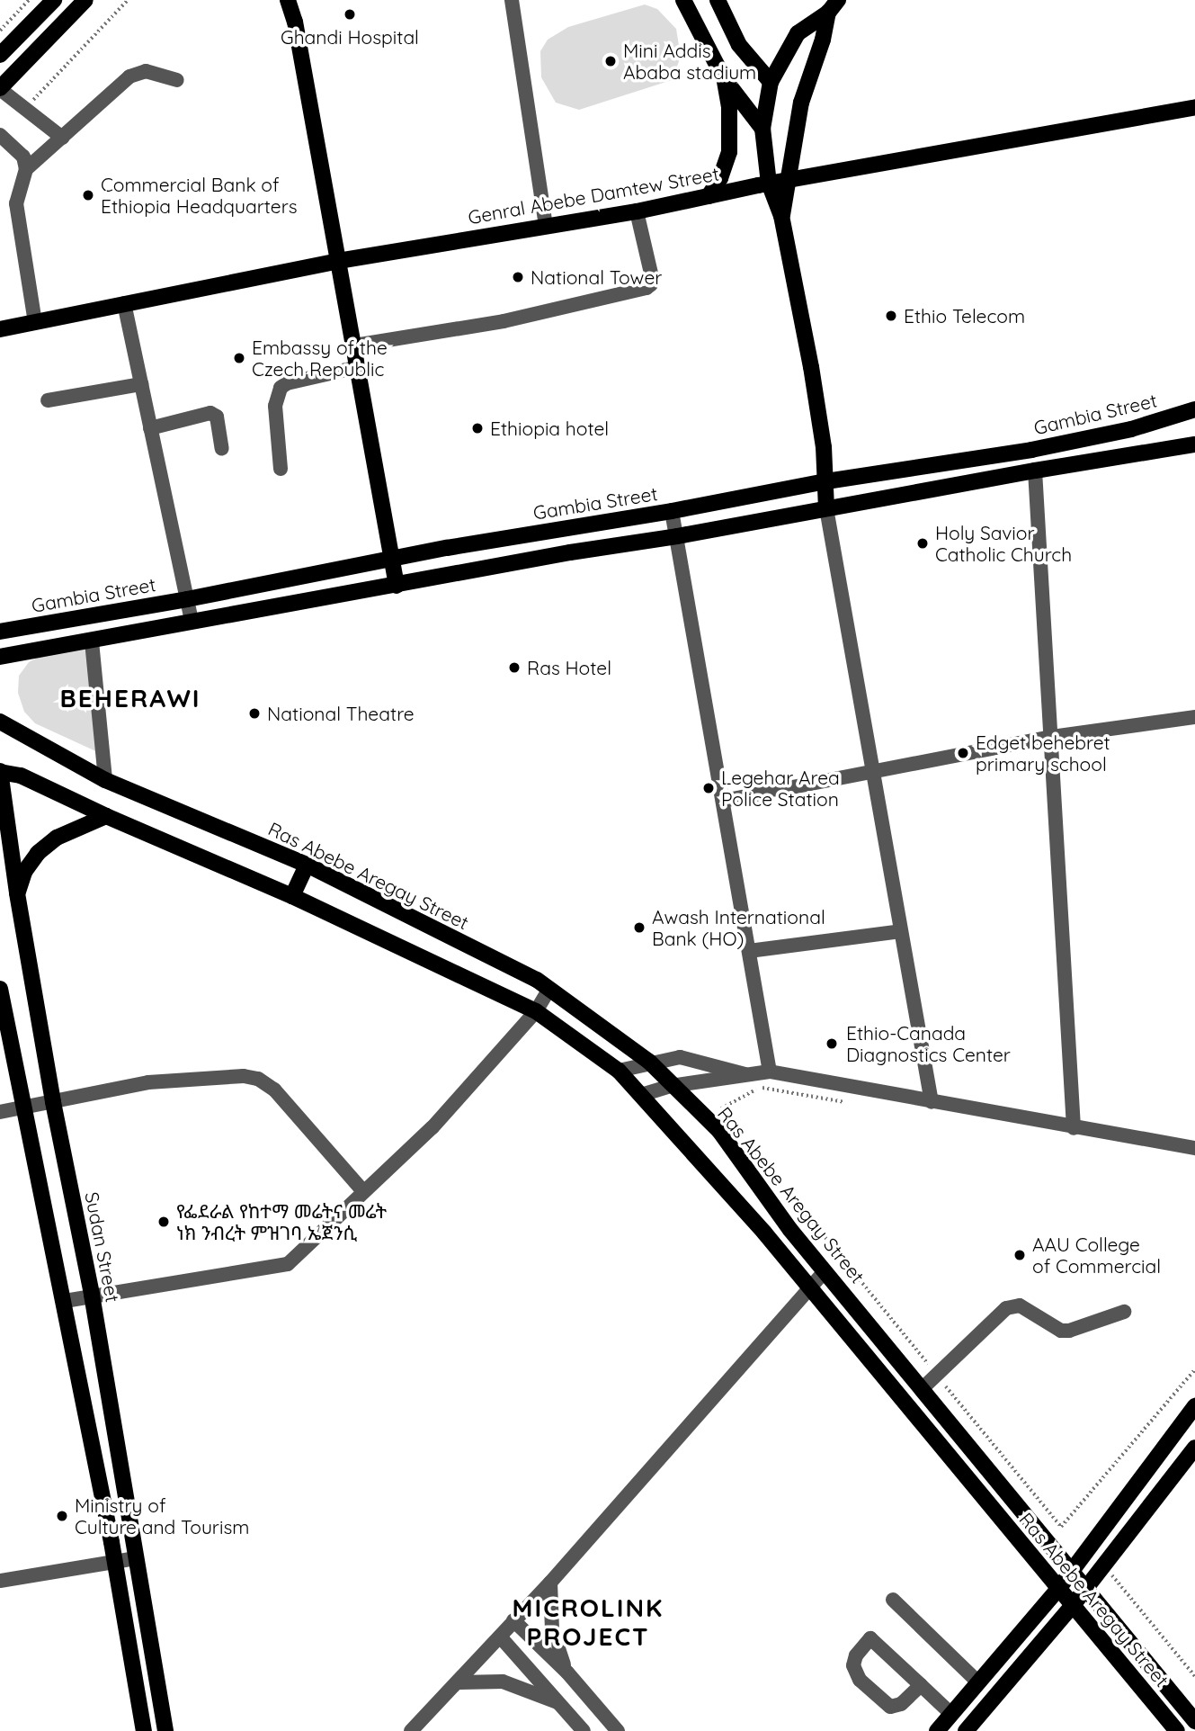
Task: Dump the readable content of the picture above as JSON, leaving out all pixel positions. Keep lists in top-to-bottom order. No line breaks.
{"streets":{"main road":["Genral Abebe Damtew Street","Gambia Street","Ras Abebe Aregay Street","Sudan Street"]},"crossings":[["Ras Abebe Aregay Street","Sudan Street"]],"districts":["BEHERAWI","MICROLINK PROJECT"],"places":["Ghandi Hospital","Mini Addis Ababa stadium","Commercial Bank of Ethiopia Headquarters","National Tower","Ethio Telecom","Embassy of the Czech Republic","Ethiopia hotel","Holy Savior Catholic Church","Ras Hotel","National Theatre","Edget behebret primary school","Legehar Area Police Station","Awash International Bank (HO)","Ethio-Canada Diagnostics Center","የፌደራል የከተማ መሬትና መሬት ነክ ንብረት ምዝገባ ኤጀንሲ","AAU College of Commercial","Ministry of Culture and Tourism"]}
